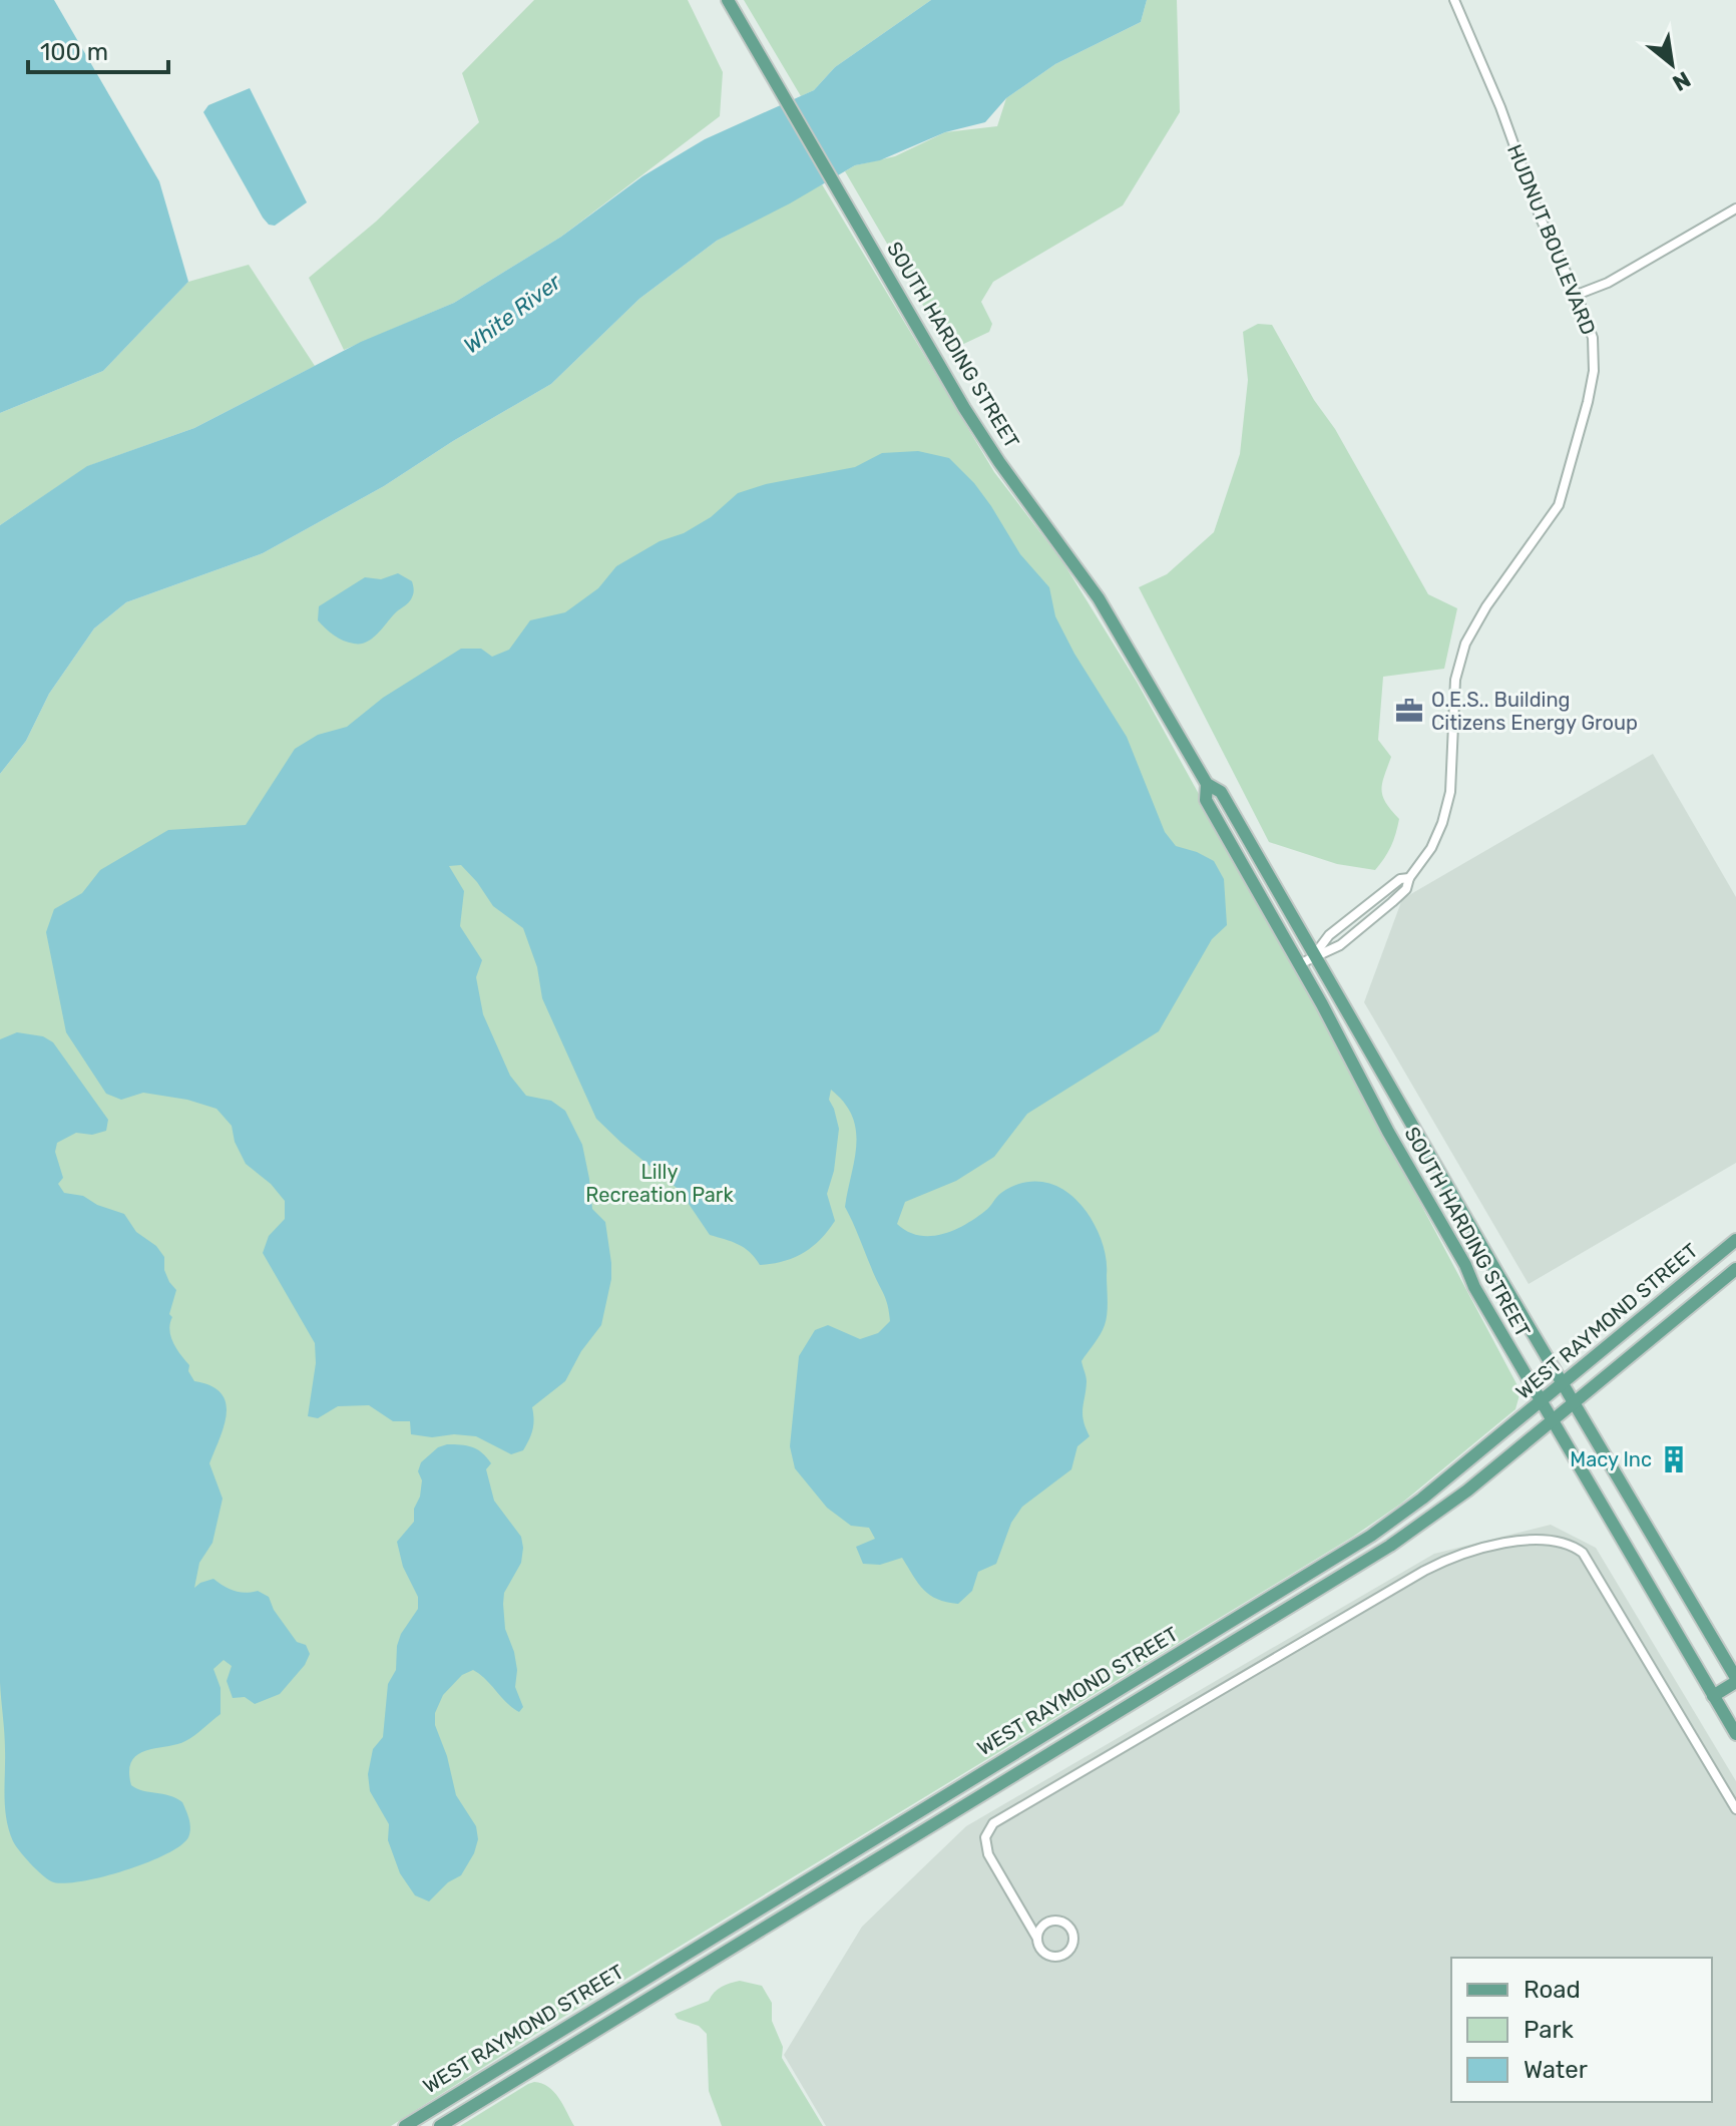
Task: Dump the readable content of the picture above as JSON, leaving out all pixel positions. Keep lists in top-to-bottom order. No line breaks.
{"streets":{"main road":["SOUTH HARDING STREET","WEST RAYMOND STREET"],"street":["HUDNUT BOULEVARD"]},"crossings":[["HUDNUT BOULEVARD","SOUTH HARDING STREET"],["SOUTH HARDING STREET","WEST RAYMOND STREET"]],"water":["White River"],"parks":["Lilly Recreation Park"],"places":{"office":["O.E.S.. Building Citizens Energy Group"],"building":["Macy Inc"]},"legend":["Road","Park","Water"],"scale_bar":"100 m","north":"bottom right"}
